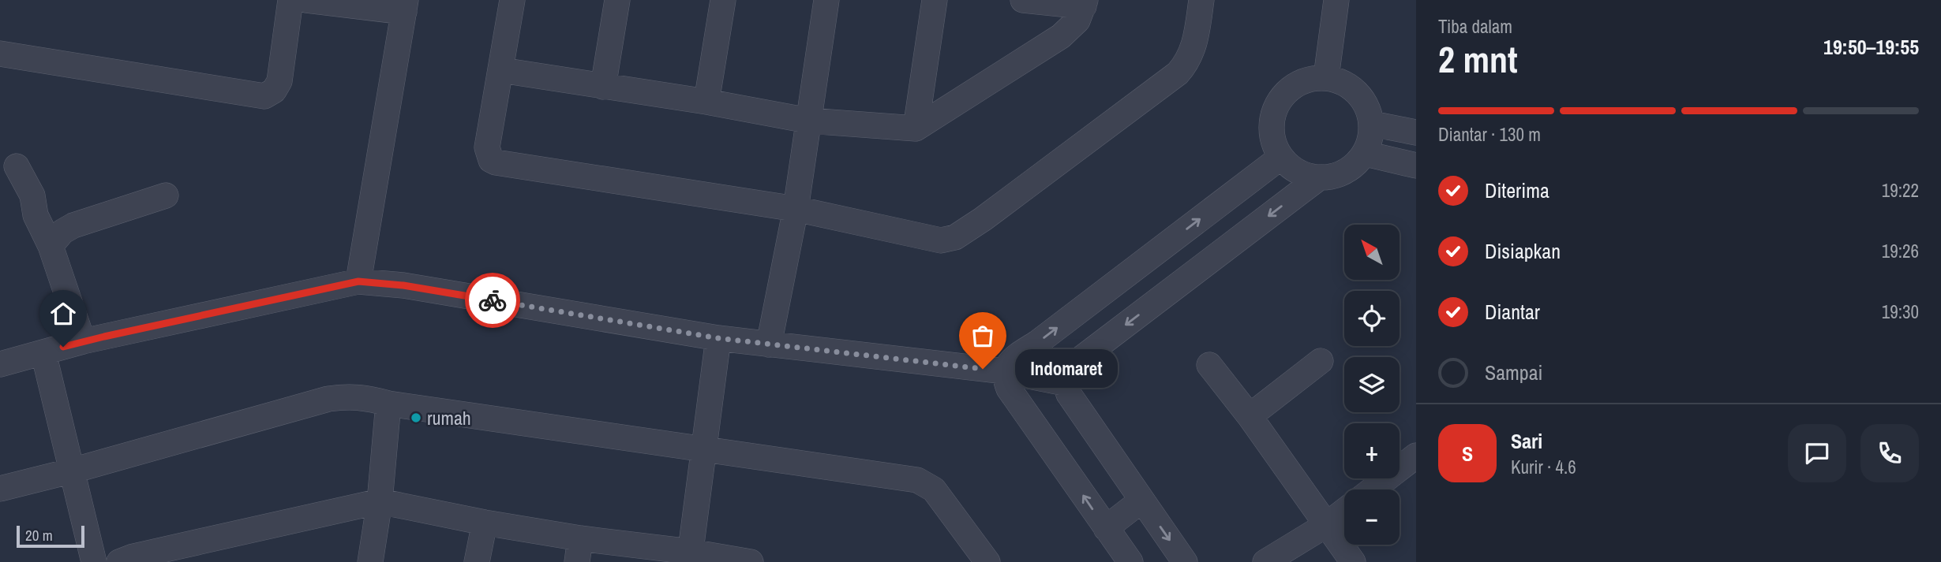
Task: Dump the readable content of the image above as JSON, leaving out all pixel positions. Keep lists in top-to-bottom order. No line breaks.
{"places":["Indomaret","rumah"],"scale_bar":"20 m","north":"top left","page":{"heading":["2 mnt","Tiba dalam","19:50–19:55"],"panel":["Sari","Kurir · 4.6"],"bar":"Diantar · 130 m","list":[["Diterima","19:22"],["Disiapkan","19:26"],["Diantar","19:30"],"Sampai"],"map_buttons":["+","−"],"bubble":"Indomaret","round":"S","scale":"20 m"}}
